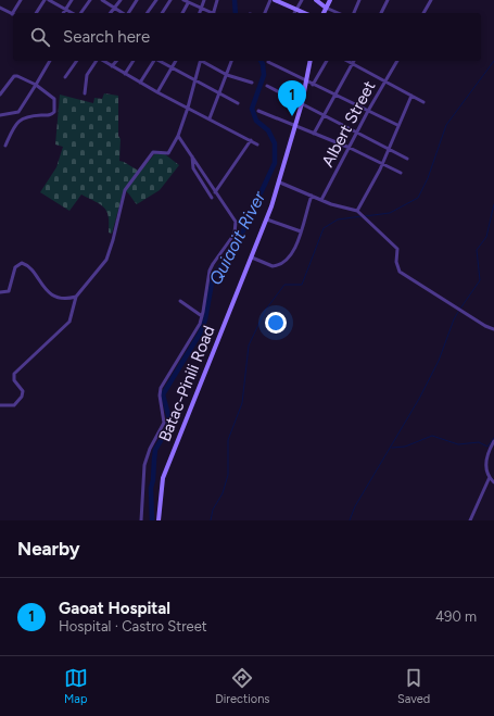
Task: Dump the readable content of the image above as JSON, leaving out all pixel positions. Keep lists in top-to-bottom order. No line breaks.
{"streets":{"main road":["Batac-Pinili Road"],"street":["Albert Street"]},"water":["Quiaoit River"],"page":{"search":"Search here","pins":"1","heading":"Nearby","list":[{"mark":"1","name":"Gaoat Hospital","note":"Hospital · Castro Street","value":"490 m"}],"nav":["Map","Directions","Saved"]}}
